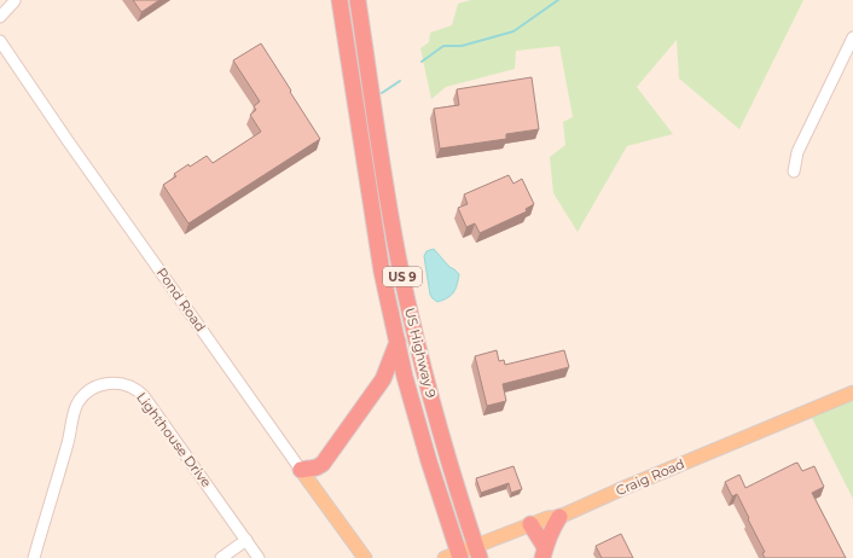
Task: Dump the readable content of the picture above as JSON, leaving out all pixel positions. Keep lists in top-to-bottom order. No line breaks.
{"streets":{"highway":["US 9","US Highway 9"],"main road":["Pond Road","Craig Road"],"street":["Lighthouse Drive"]},"crossings":[["US Highway 9","Craig Road"]]}
